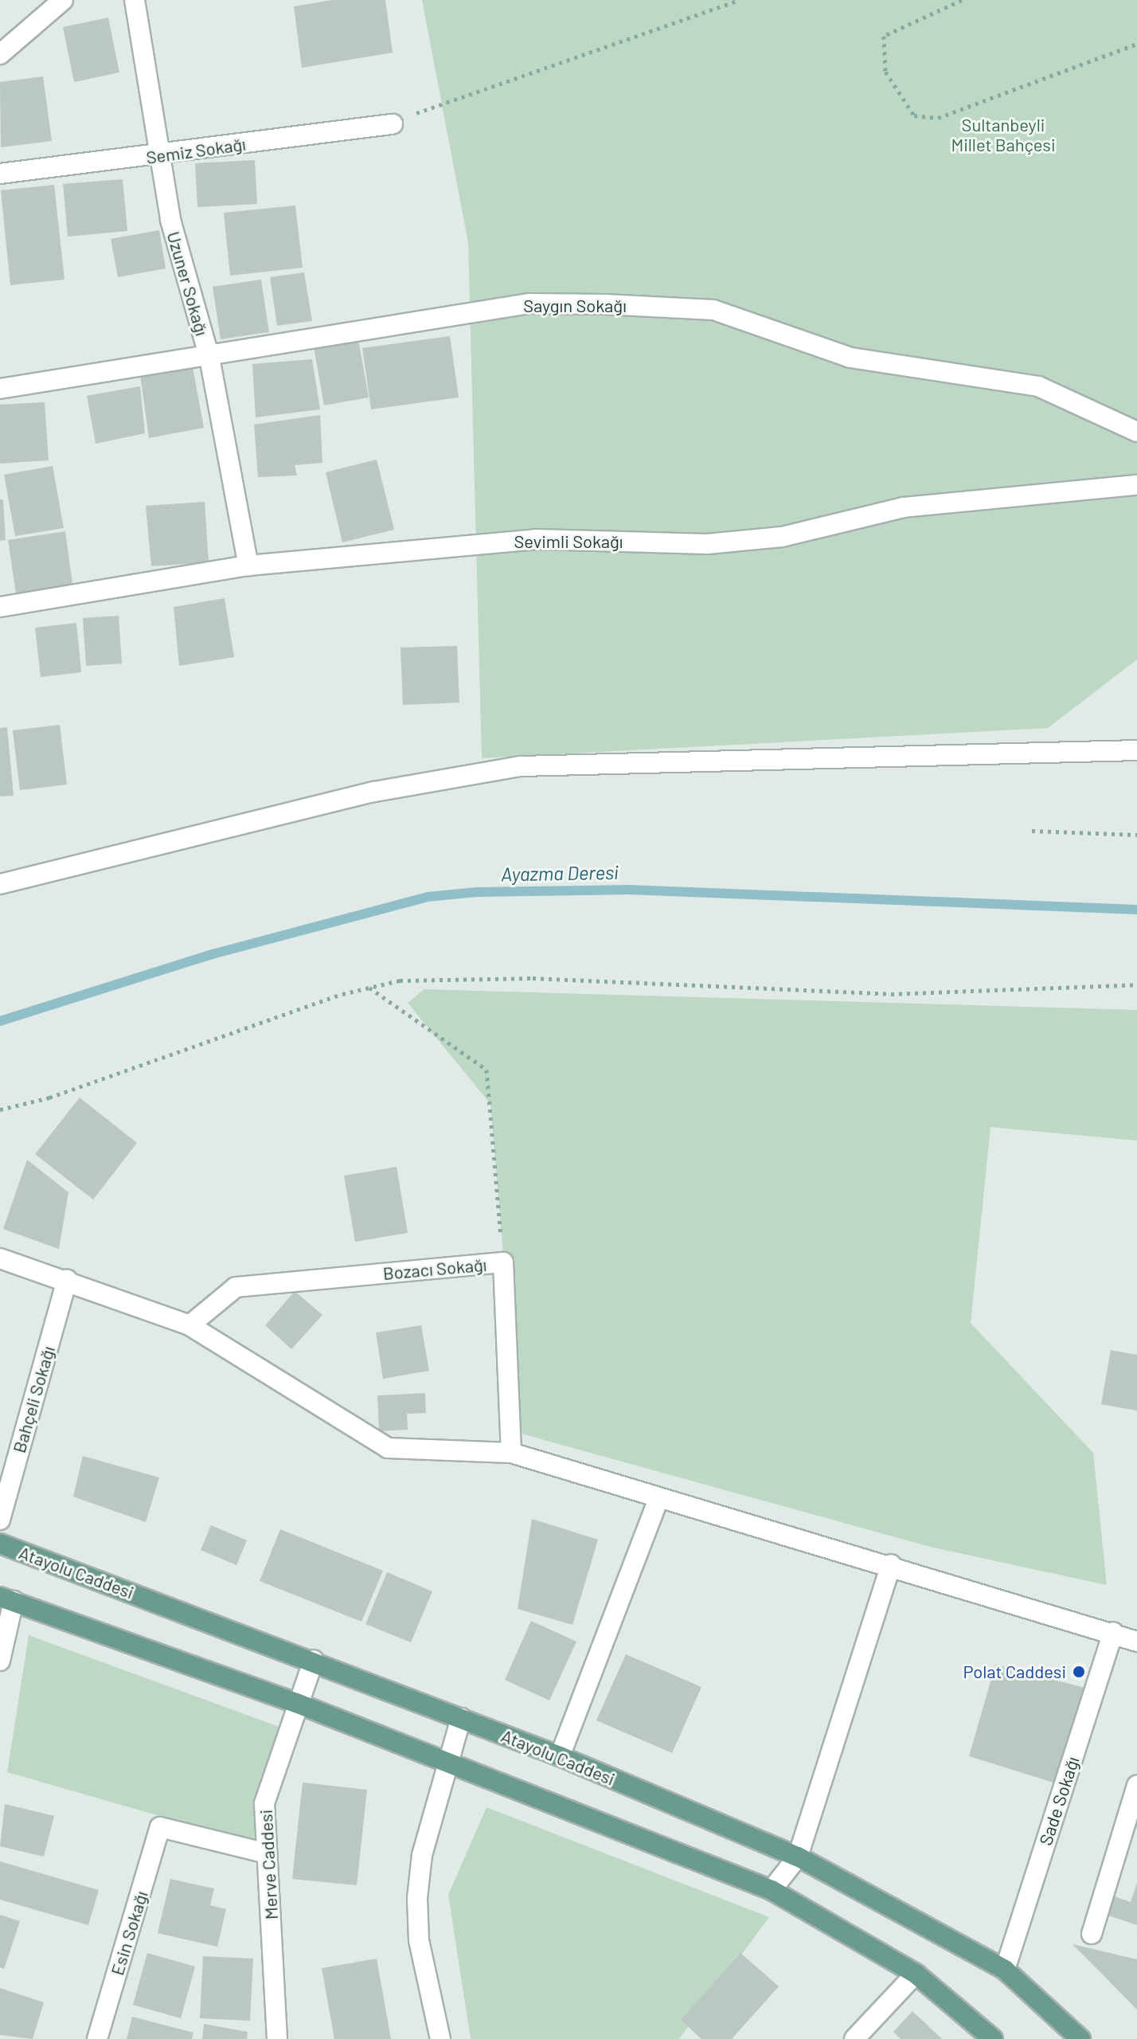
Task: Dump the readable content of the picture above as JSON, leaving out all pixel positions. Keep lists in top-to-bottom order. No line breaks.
{"streets":{"main road":["Atayolu Caddesi"],"street":["Semiz Sokağı","Uzuner Sokağı","Saygın Sokağı","Sevimli Sokağı","Bozacı Sokağı","Bahçeli Sokağı","Sade Sokağı","Merve Caddesi","Esin Sokağı"]},"crossings":[["Semiz Sokağı","Uzuner Sokağı"],["Uzuner Sokağı","Saygın Sokağı"],["Uzuner Sokağı","Sevimli Sokağı"],["Atayolu Caddesi","Sade Sokağı"],["Atayolu Caddesi","Merve Caddesi"],["Merve Caddesi","Esin Sokağı"]],"water":["Ayazma Deresi"],"parks":["Sultanbeyli Millet Bahçesi"],"places":["Polat Caddesi"]}
